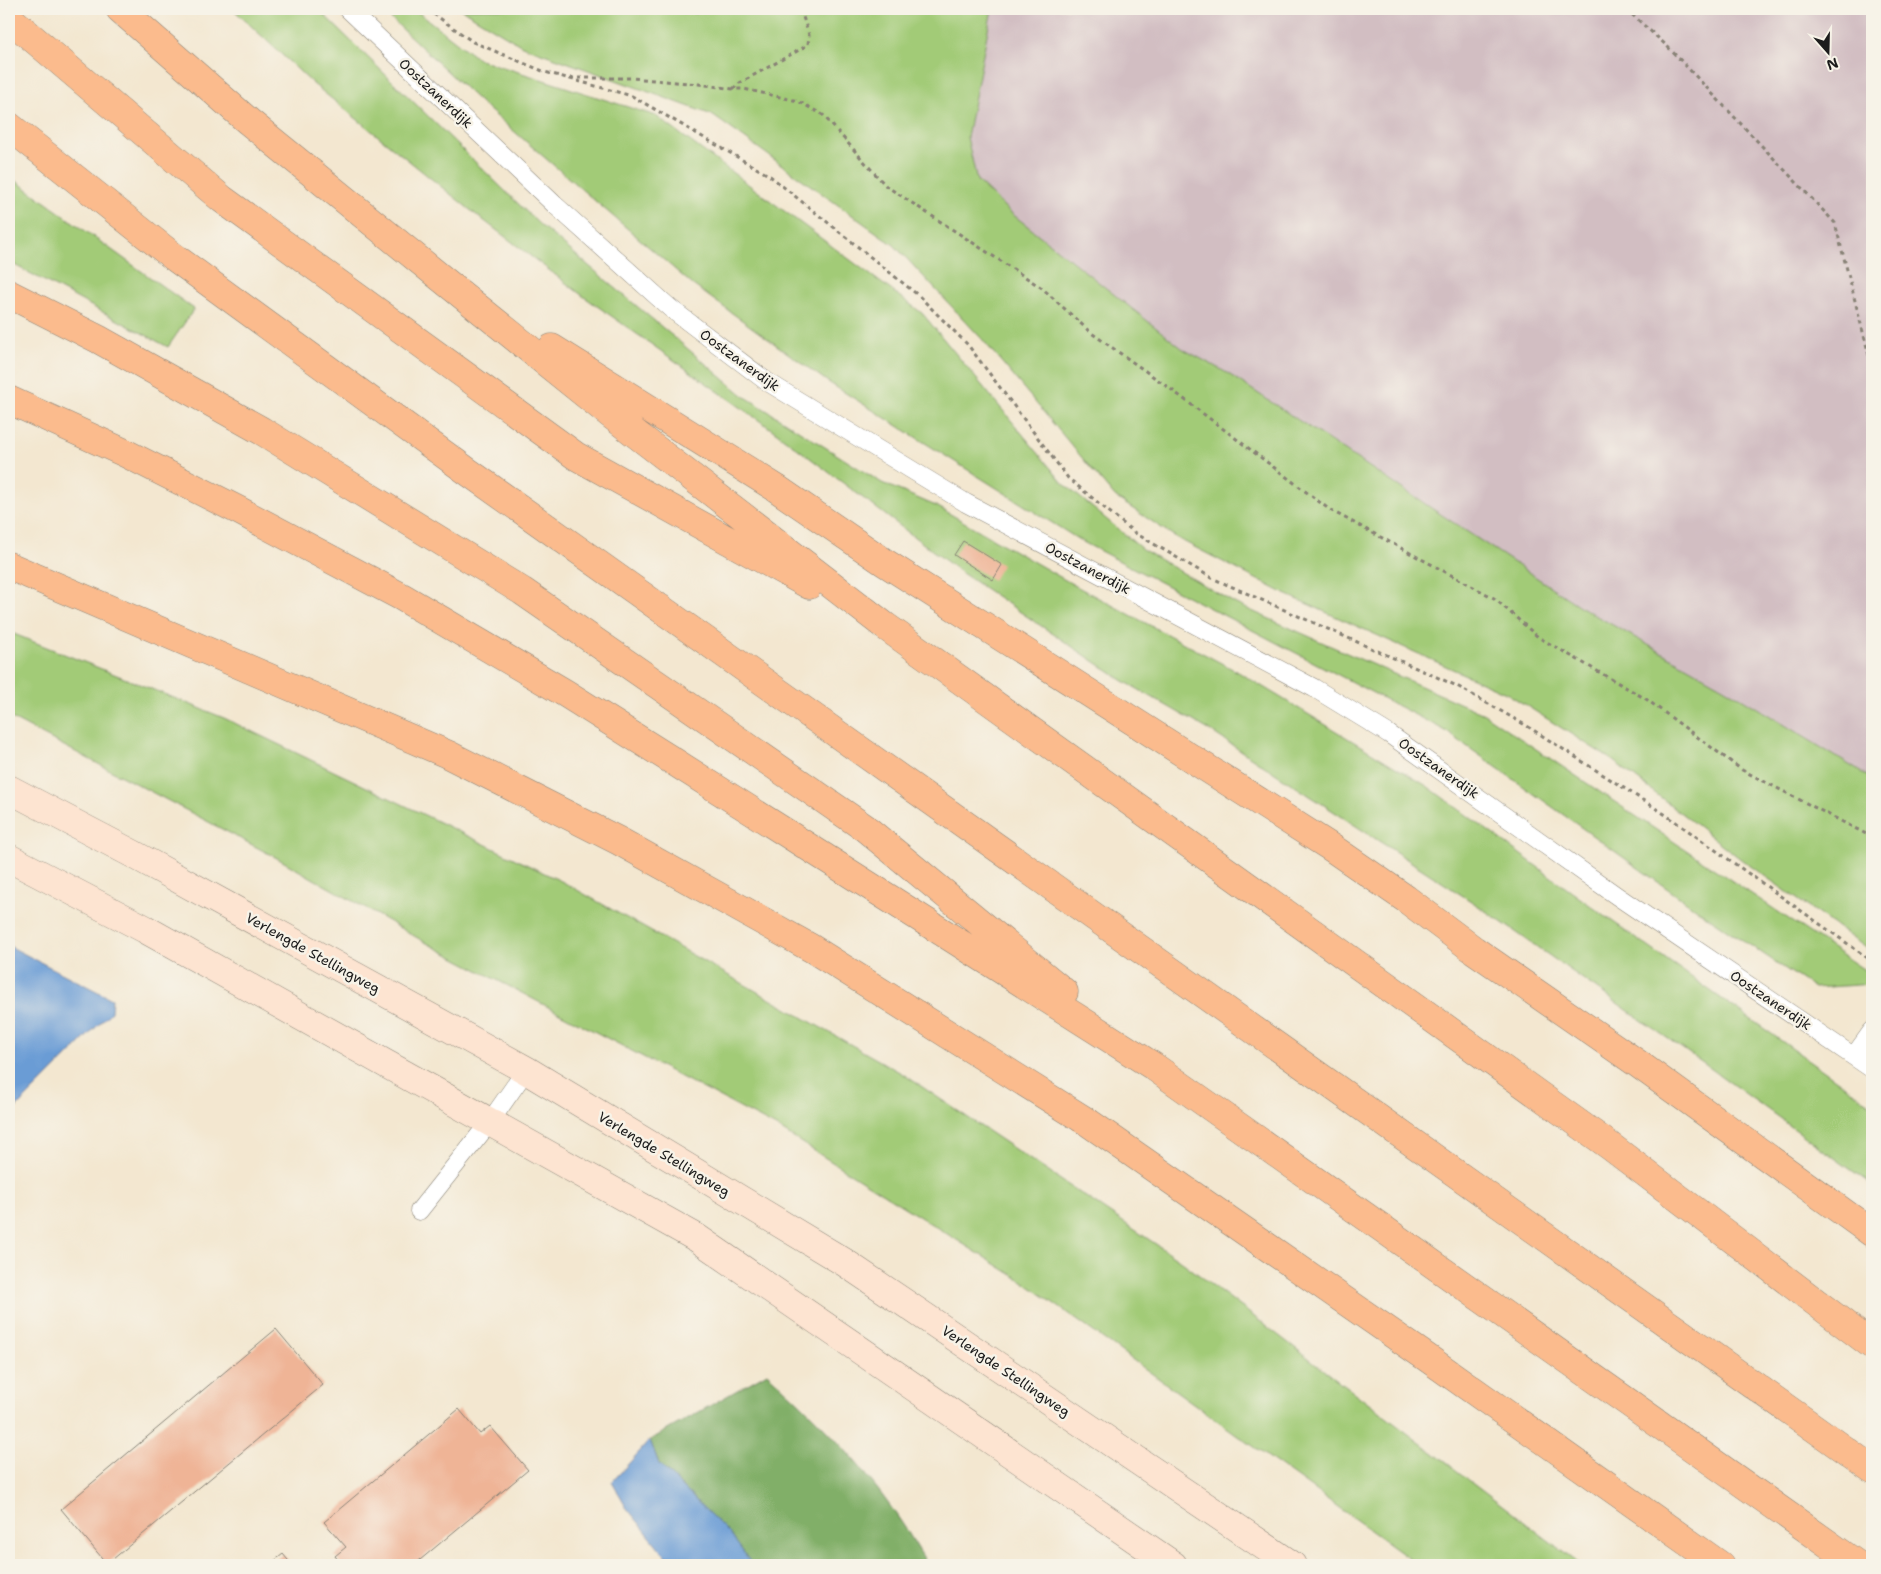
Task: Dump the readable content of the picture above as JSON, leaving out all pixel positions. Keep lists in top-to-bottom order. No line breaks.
{"streets":{"main road":["Verlengde Stellingweg"],"lane":["Oostzanerdijk"]},"north":"bottom"}
